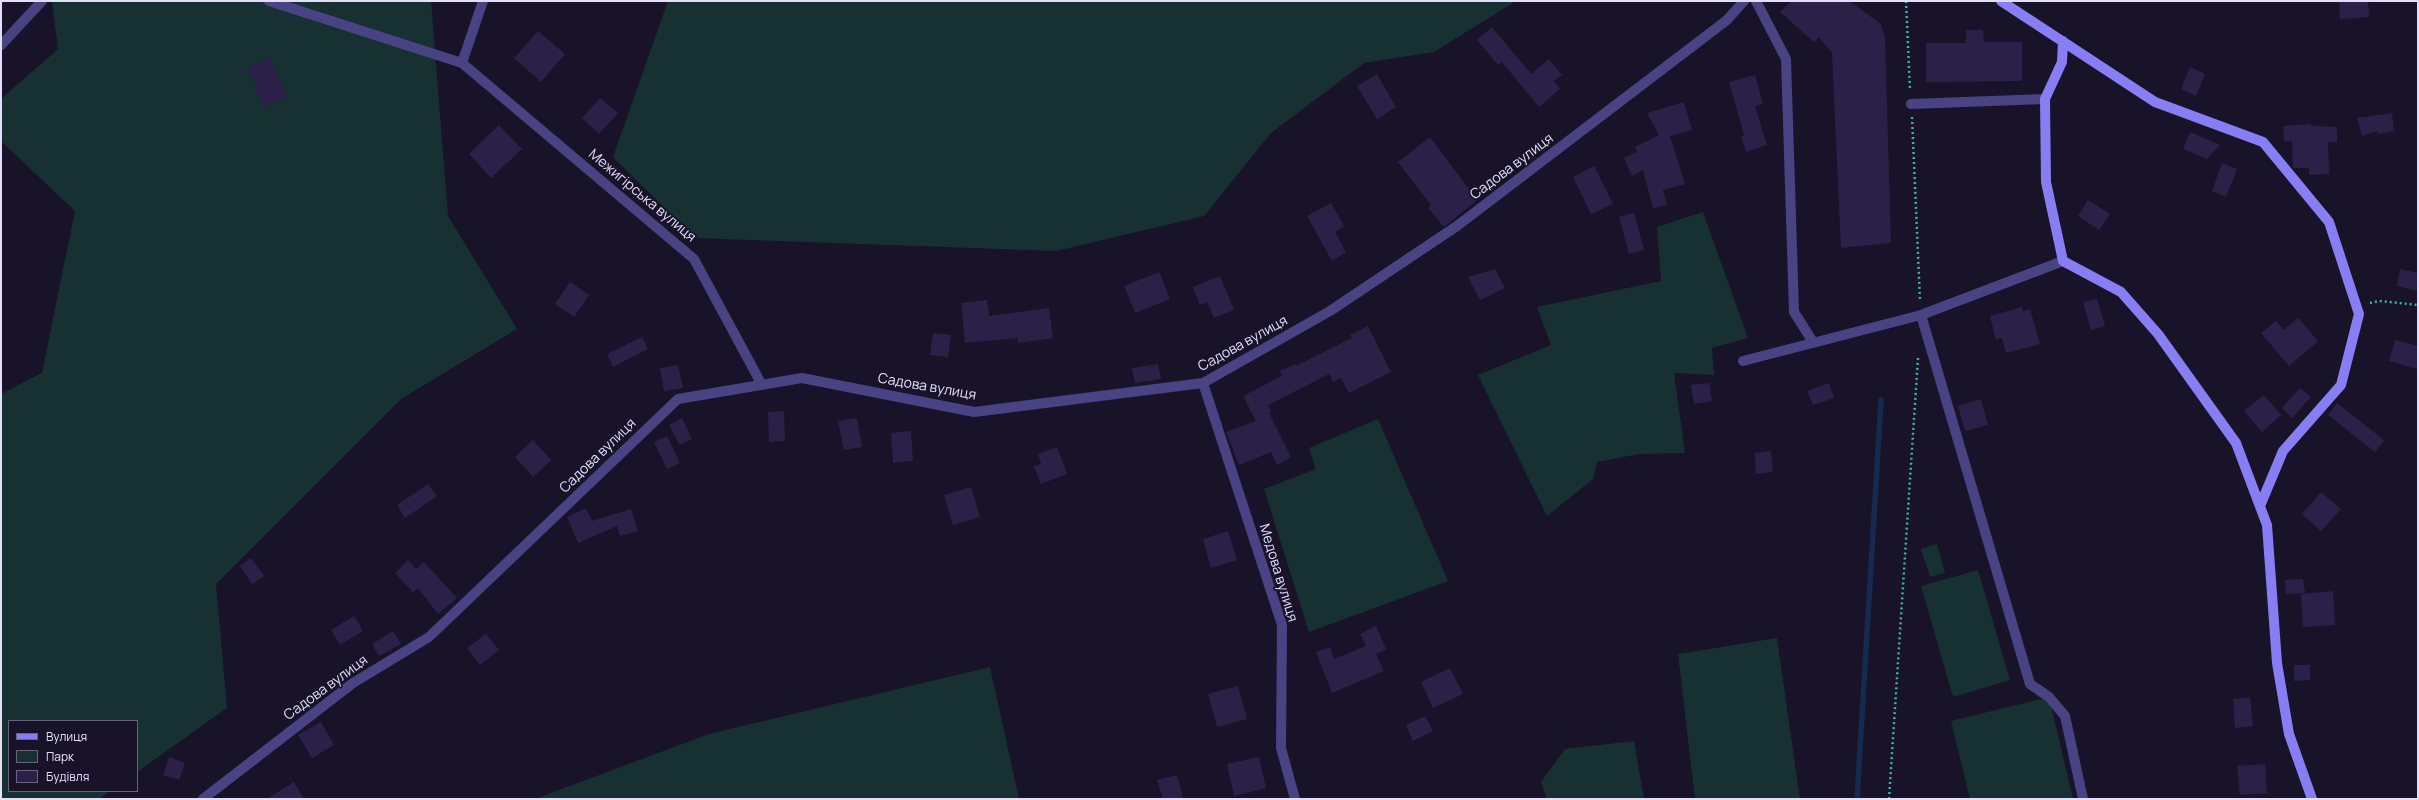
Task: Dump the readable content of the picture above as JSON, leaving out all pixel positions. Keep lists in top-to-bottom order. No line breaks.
{"streets":{"street":["Садова вулиця","Межигірська вулиця","Медова вулиця"]},"crossings":[["Садова вулиця","Межигірська вулиця"],["Садова вулиця","Медова вулиця"]],"legend":["Вулиця","Парк","Будівля"]}
